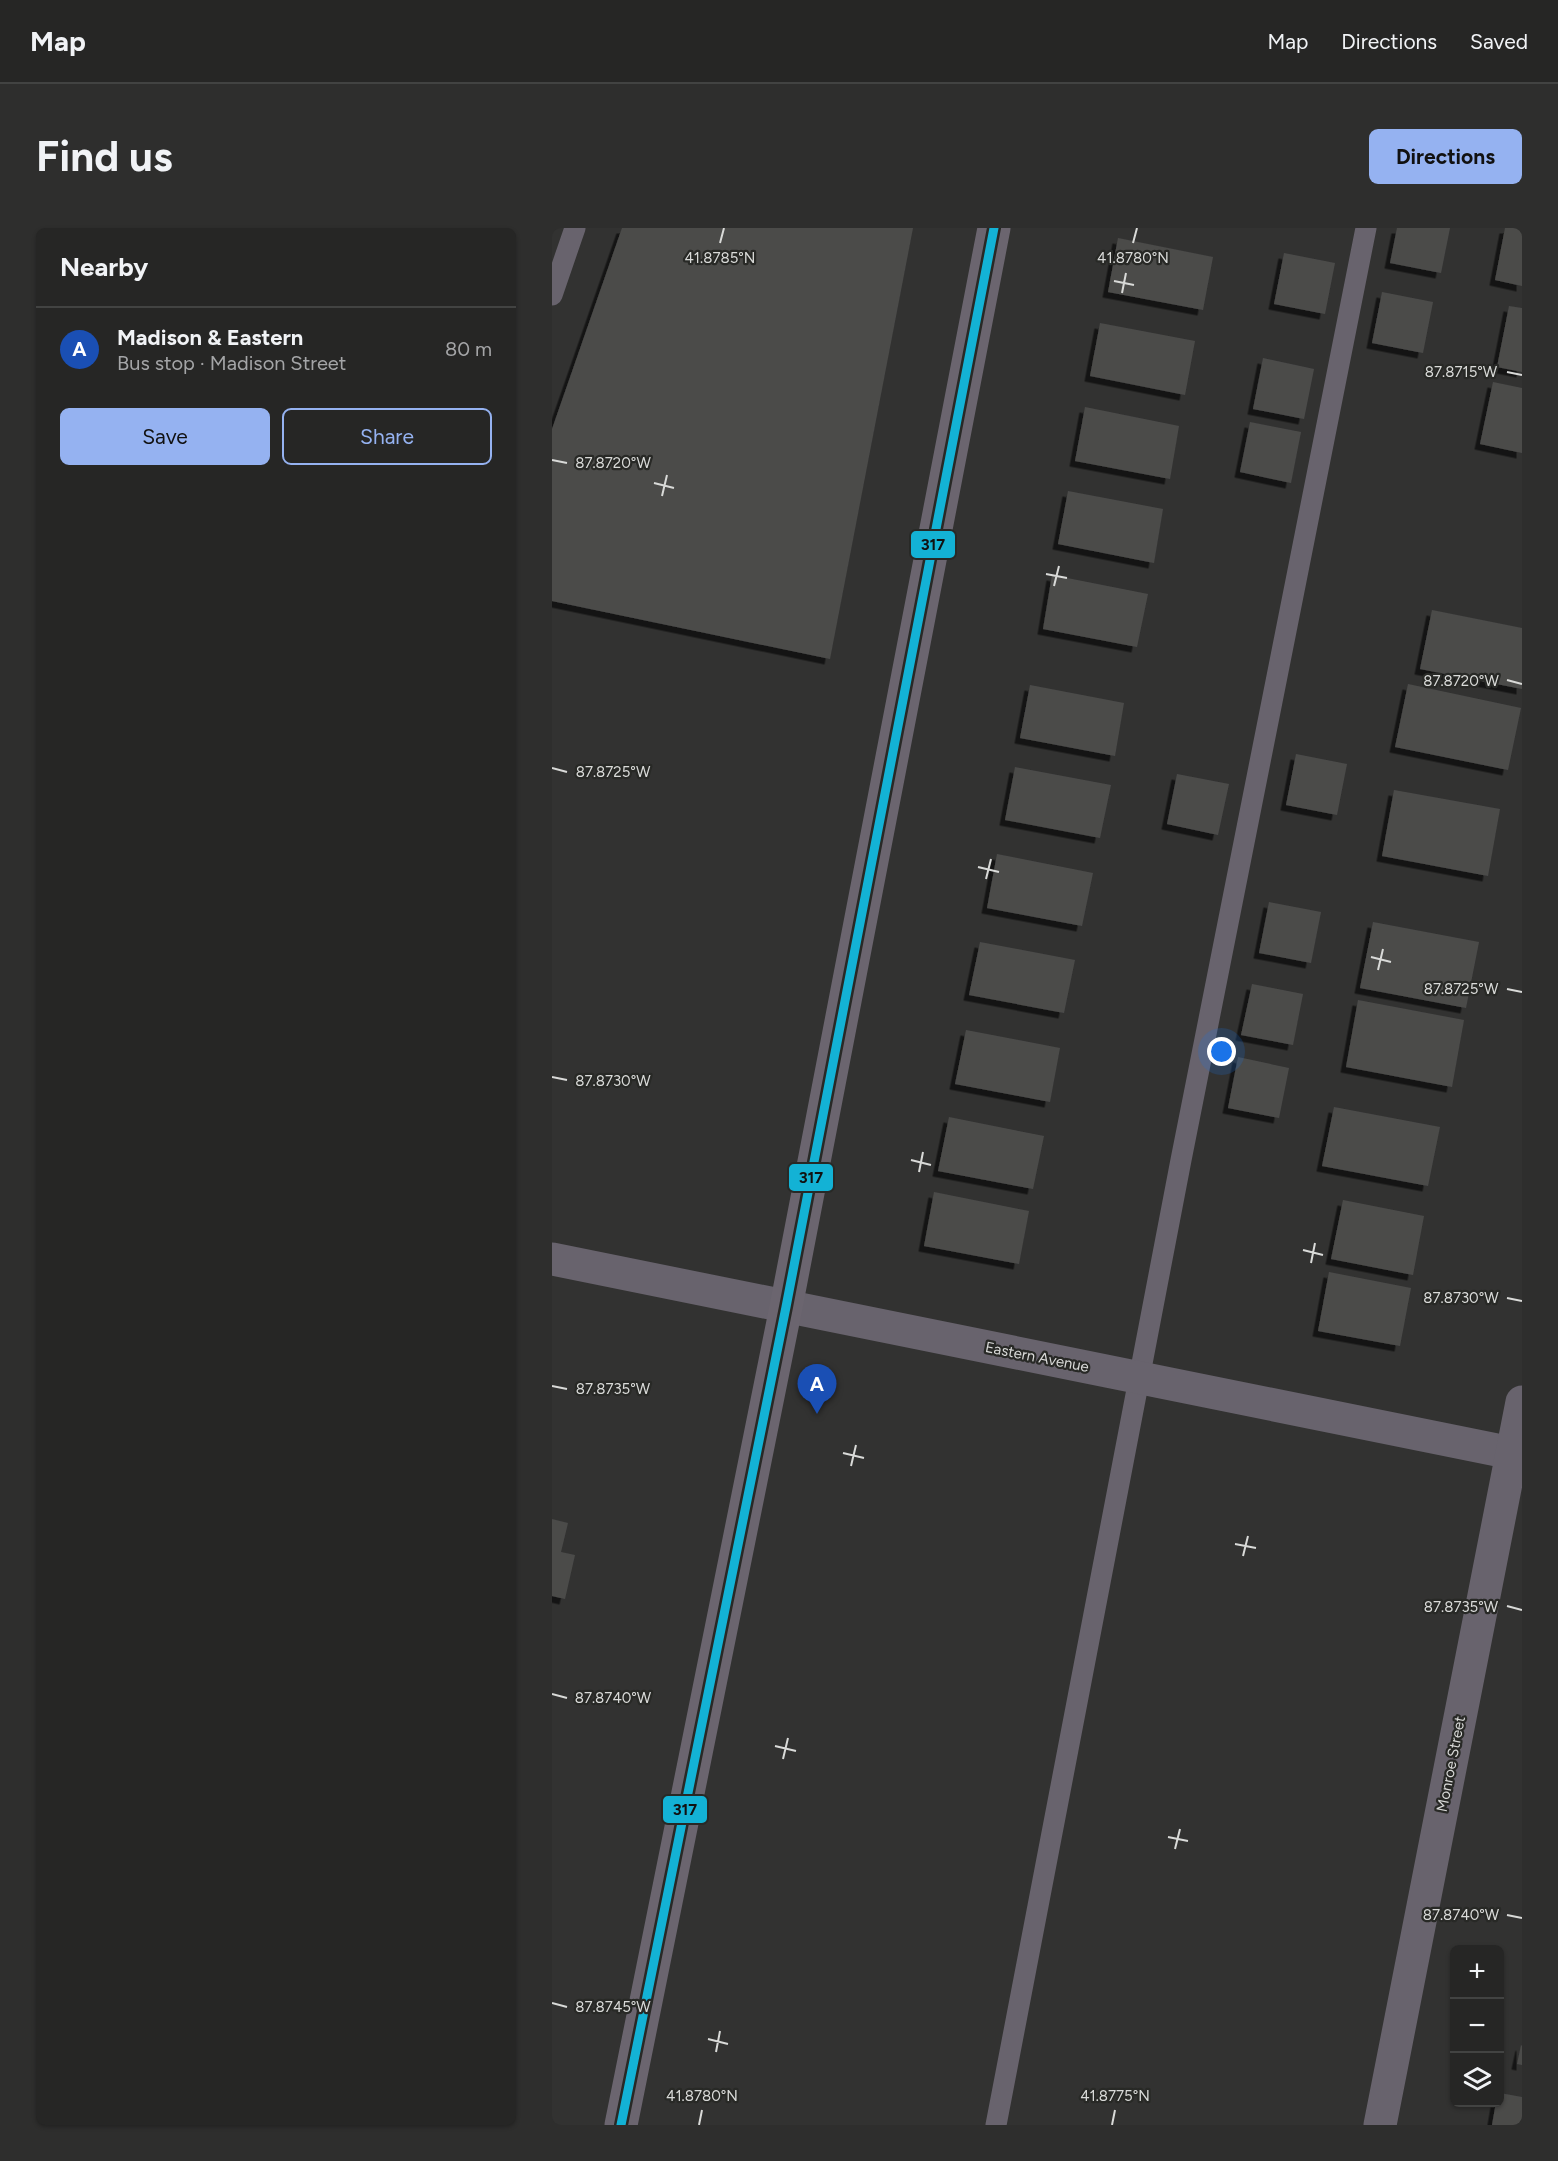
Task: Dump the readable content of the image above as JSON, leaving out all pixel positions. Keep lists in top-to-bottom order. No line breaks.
{"streets":{"street":["Eastern Avenue","Monroe Street"]},"crossings":[["Eastern Avenue","Monroe Street"]],"lines":["transit line 317"],"page":{"header":"Map","nav":["Map","Directions","Saved"],"buttons":["Directions",["Save","Share"]],"title":"Find us","heading":"Nearby","list":[{"mark":"A","name":"Madison & Eastern","note":"Bus stop · Madison Street","value":"80 m"}],"pins":"A","map_buttons":["+","−"]},"coordinates":["41.8785°N","41.8780°N","87.8715°W","87.8720°W","87.8725°W","87.8730°W","87.8735°W","87.8740°W","87.8745°W","41.8775°N"]}
